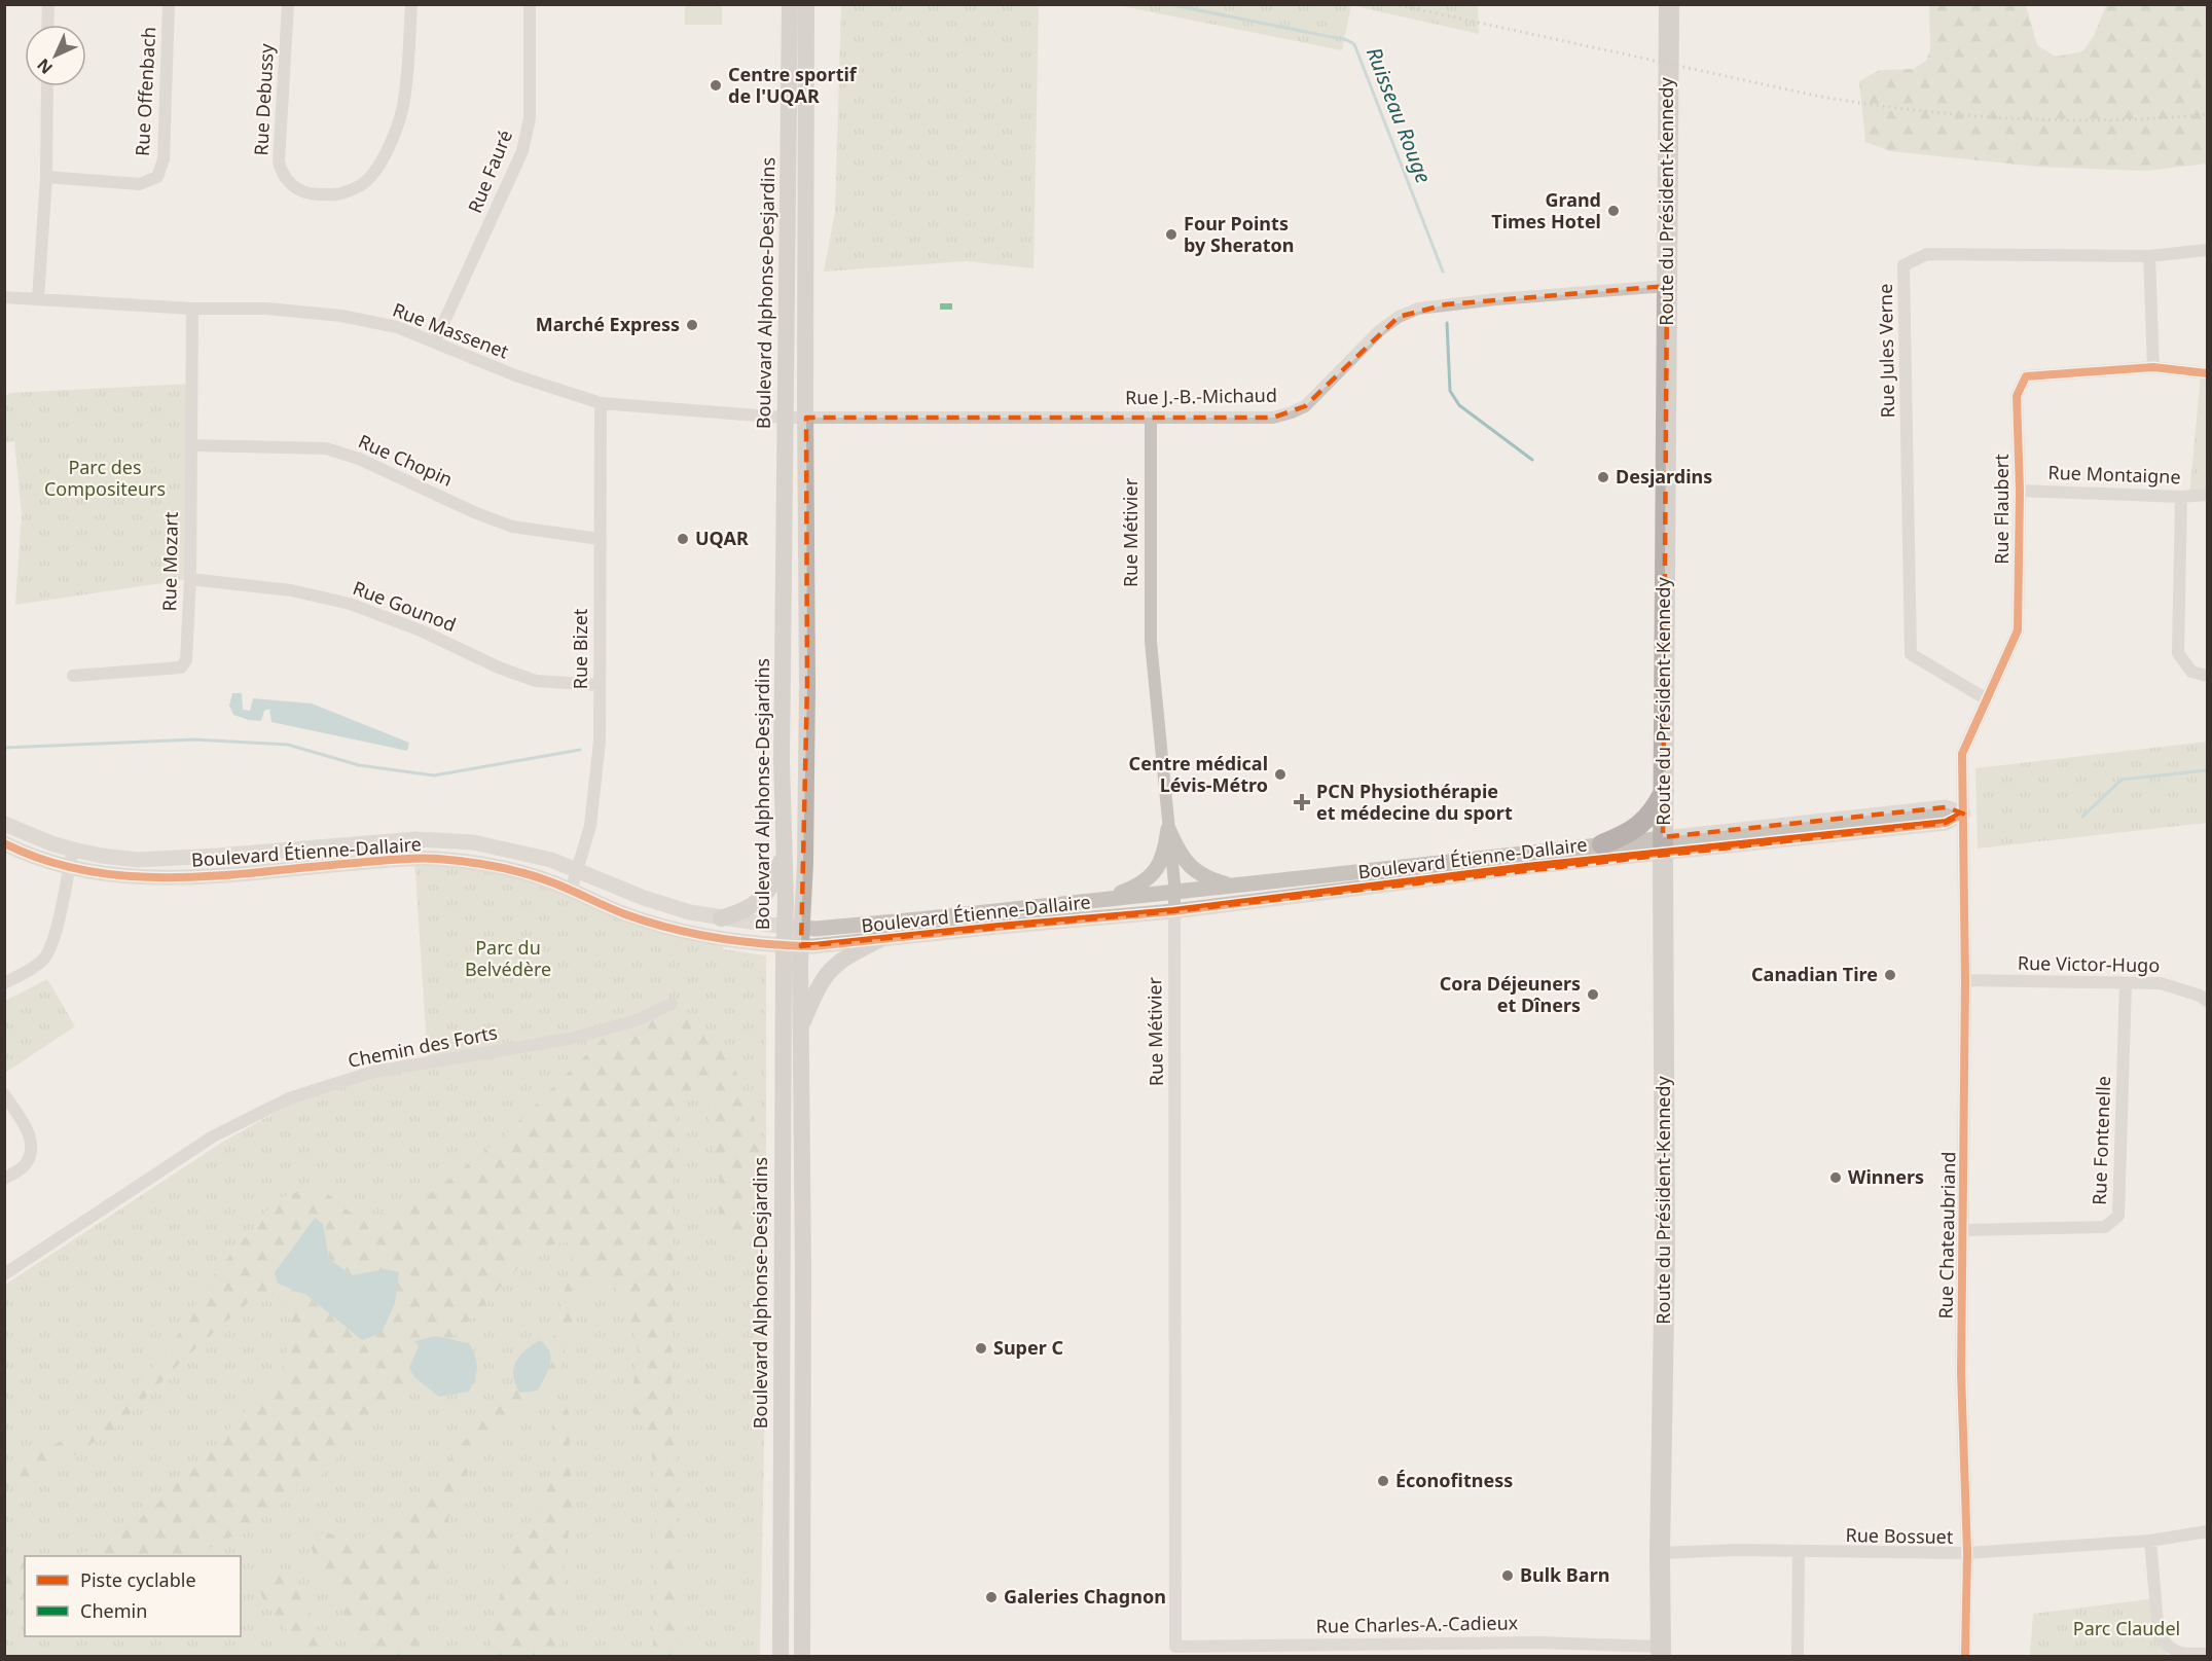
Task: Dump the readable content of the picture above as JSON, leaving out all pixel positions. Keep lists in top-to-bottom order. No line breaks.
{"streets":{"main road":["Route du Président-Kennedy","Boulevard Alphonse-Desjardins"],"street":["Rue Offenbach","Rue Debussy","Rue Fauré","Rue Massenet","Rue Jules Verne","Rue J.-B.-Michaud","Rue Chopin","Rue Montaigne","Rue Flaubert","Rue Métivier","Rue Mozart","Rue Gounod","Rue Bizet","Boulevard Étienne-Dallaire","Rue Victor-Hugo","Chemin des Forts","Rue Fontenelle","Rue Chateaubriand","Rue Bossuet","Rue Charles-A.-Cadieux"]},"crossings":[["Rue Fauré","Rue Massenet"],["Route du Président-Kennedy","Rue J.-B.-Michaud"],["Route du Président-Kennedy","Boulevard Étienne-Dallaire"],["Route du Président-Kennedy","Rue Bossuet"],["Route du Président-Kennedy","Rue Charles-A.-Cadieux"],["Boulevard Alphonse-Desjardins","Rue Massenet"],["Boulevard Alphonse-Desjardins","Rue J.-B.-Michaud"],["Boulevard Alphonse-Desjardins","Boulevard Étienne-Dallaire"],["Rue Massenet","Rue J.-B.-Michaud"],["Rue Massenet","Rue Mozart"],["Rue Massenet","Rue Bizet"],["Rue Jules Verne","Rue Flaubert"],["Rue J.-B.-Michaud","Rue Métivier"],["Rue Chopin","Rue Mozart"],["Rue Chopin","Rue Bizet"],["Rue Montaigne","Rue Flaubert"],["Rue Flaubert","Boulevard Étienne-Dallaire"],["Rue Flaubert","Rue Chateaubriand"],["Rue Métivier","Boulevard Étienne-Dallaire"],["Rue Métivier","Rue Charles-A.-Cadieux"],["Rue Mozart","Rue Gounod"],["Rue Gounod","Rue Bizet"],["Rue Bizet","Boulevard Étienne-Dallaire"],["Boulevard Étienne-Dallaire","Rue Chateaubriand"],["Rue Victor-Hugo","Rue Fontenelle"],["Rue Victor-Hugo","Rue Chateaubriand"],["Rue Fontenelle","Rue Chateaubriand"],["Rue Chateaubriand","Rue Bossuet"]],"water":["Ruisseau Rouge"],"parks":["Parc des Compositeurs","Parc du Belvédère","Parc Claudel"],"places":{"other":["Centre sportif de l'UQAR","Grand Times Hotel","Four Points by Sheraton","Marché Express","Desjardins","UQAR","Centre médical Lévis-Métro","Canadian Tire","Cora Déjeuners et Dîners","Winners","Super C","Éconofitness","Bulk Barn","Galeries Chagnon"],"health":["PCN Physiothérapie et médecine du sport"]},"legend":["Piste cyclable","Chemin"],"north":"bottom left"}
